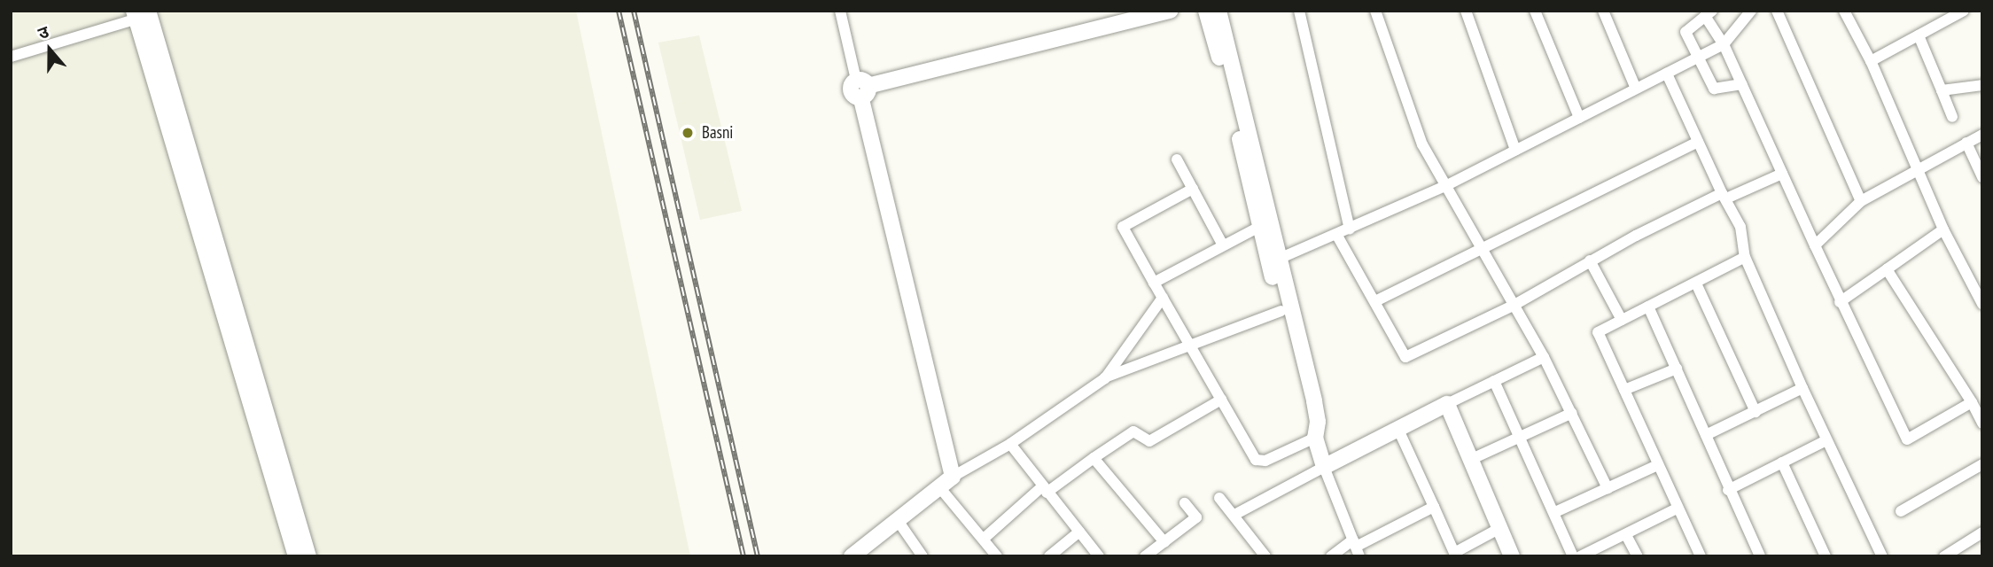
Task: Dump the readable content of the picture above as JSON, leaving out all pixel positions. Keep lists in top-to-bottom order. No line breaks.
{"places":["Basni"],"north":"top"}
